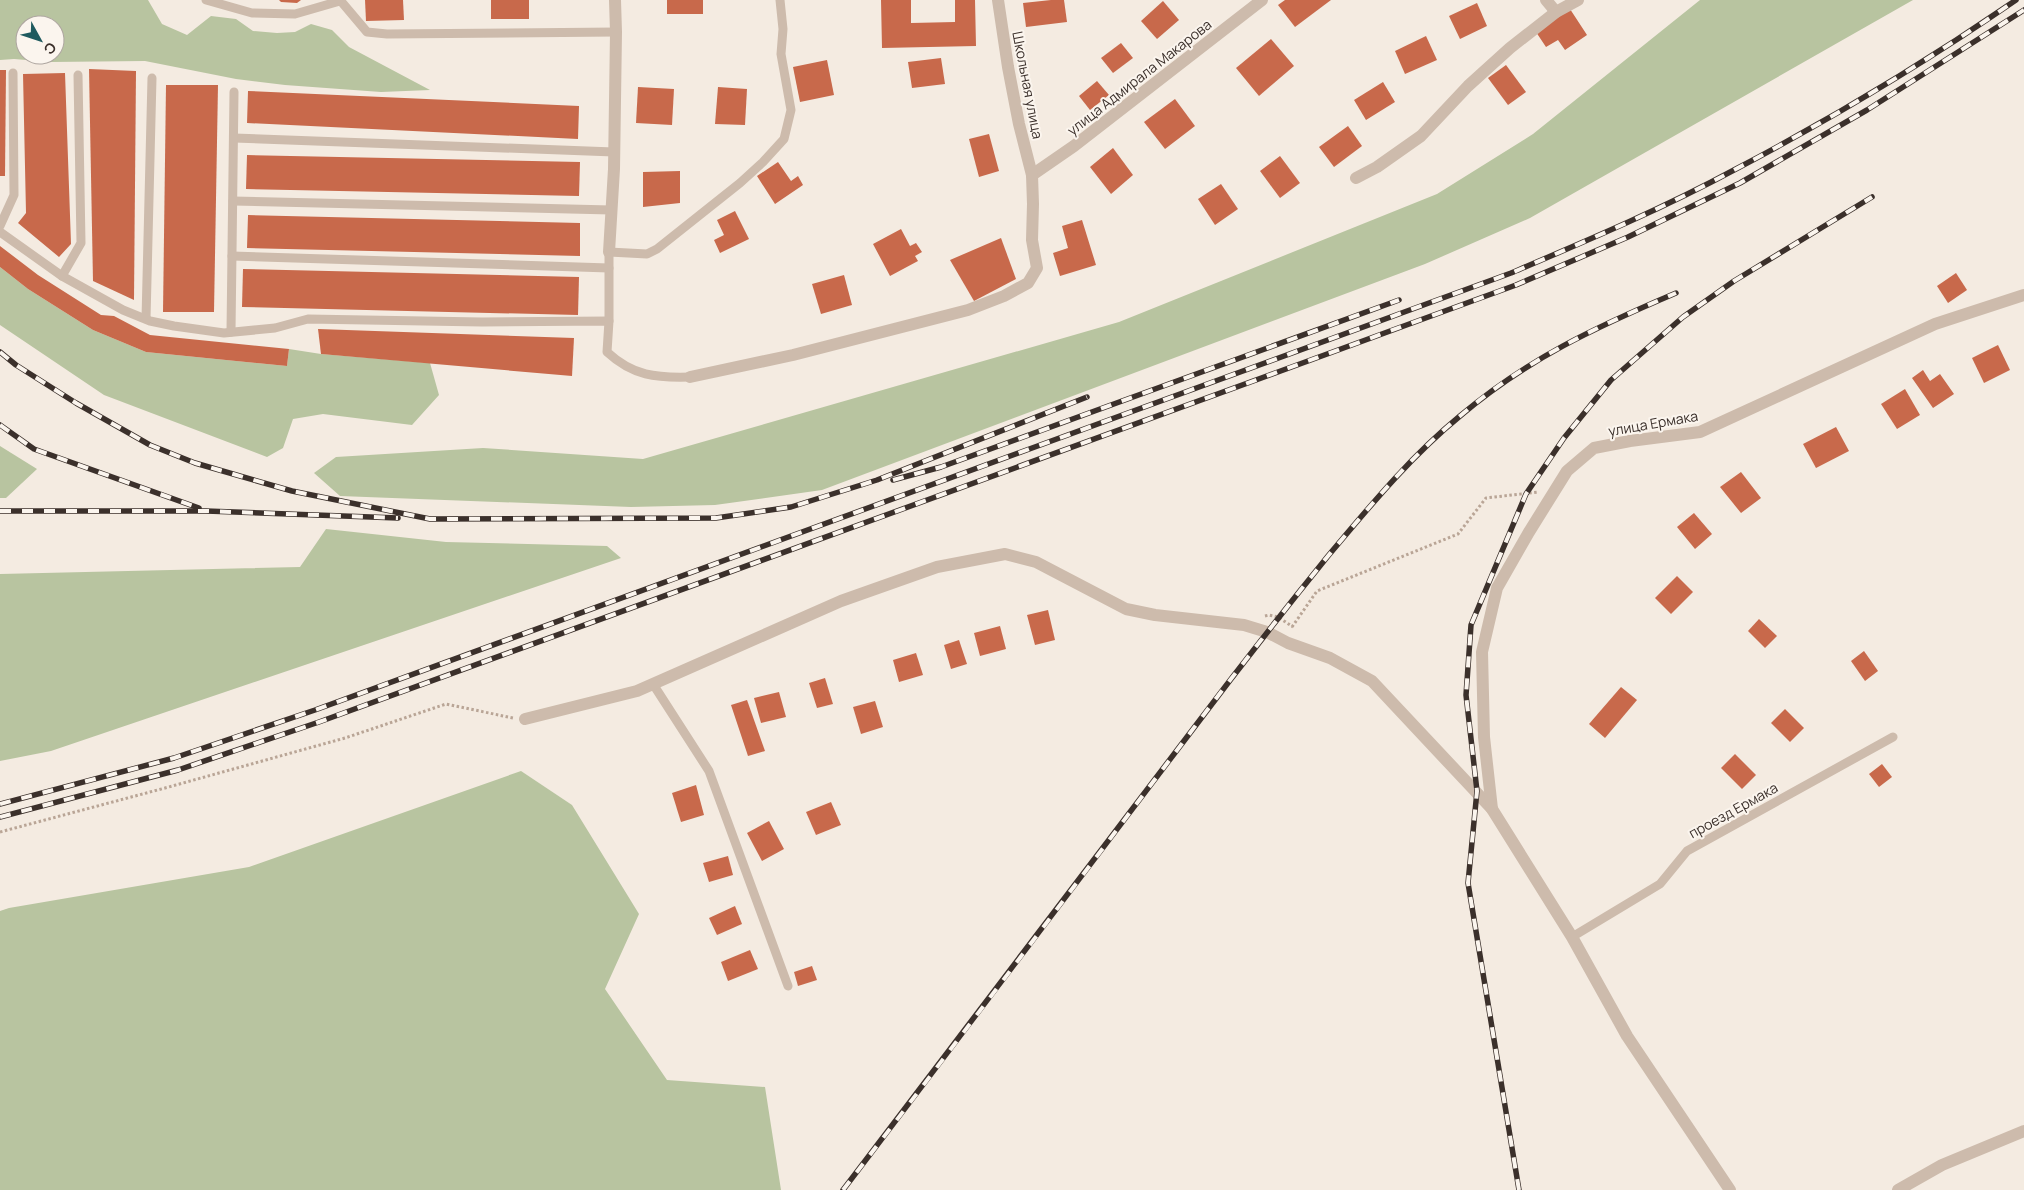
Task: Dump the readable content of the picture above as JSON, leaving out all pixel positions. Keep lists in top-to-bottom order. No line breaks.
{"streets":{"street":["улица Адмирала Макарова","Школьная улица","улица Ермака"],"lane":["проезд Ермака"]},"crossings":[["улица Адмирала Макарова","Школьная улица"]],"north":"bottom right"}
